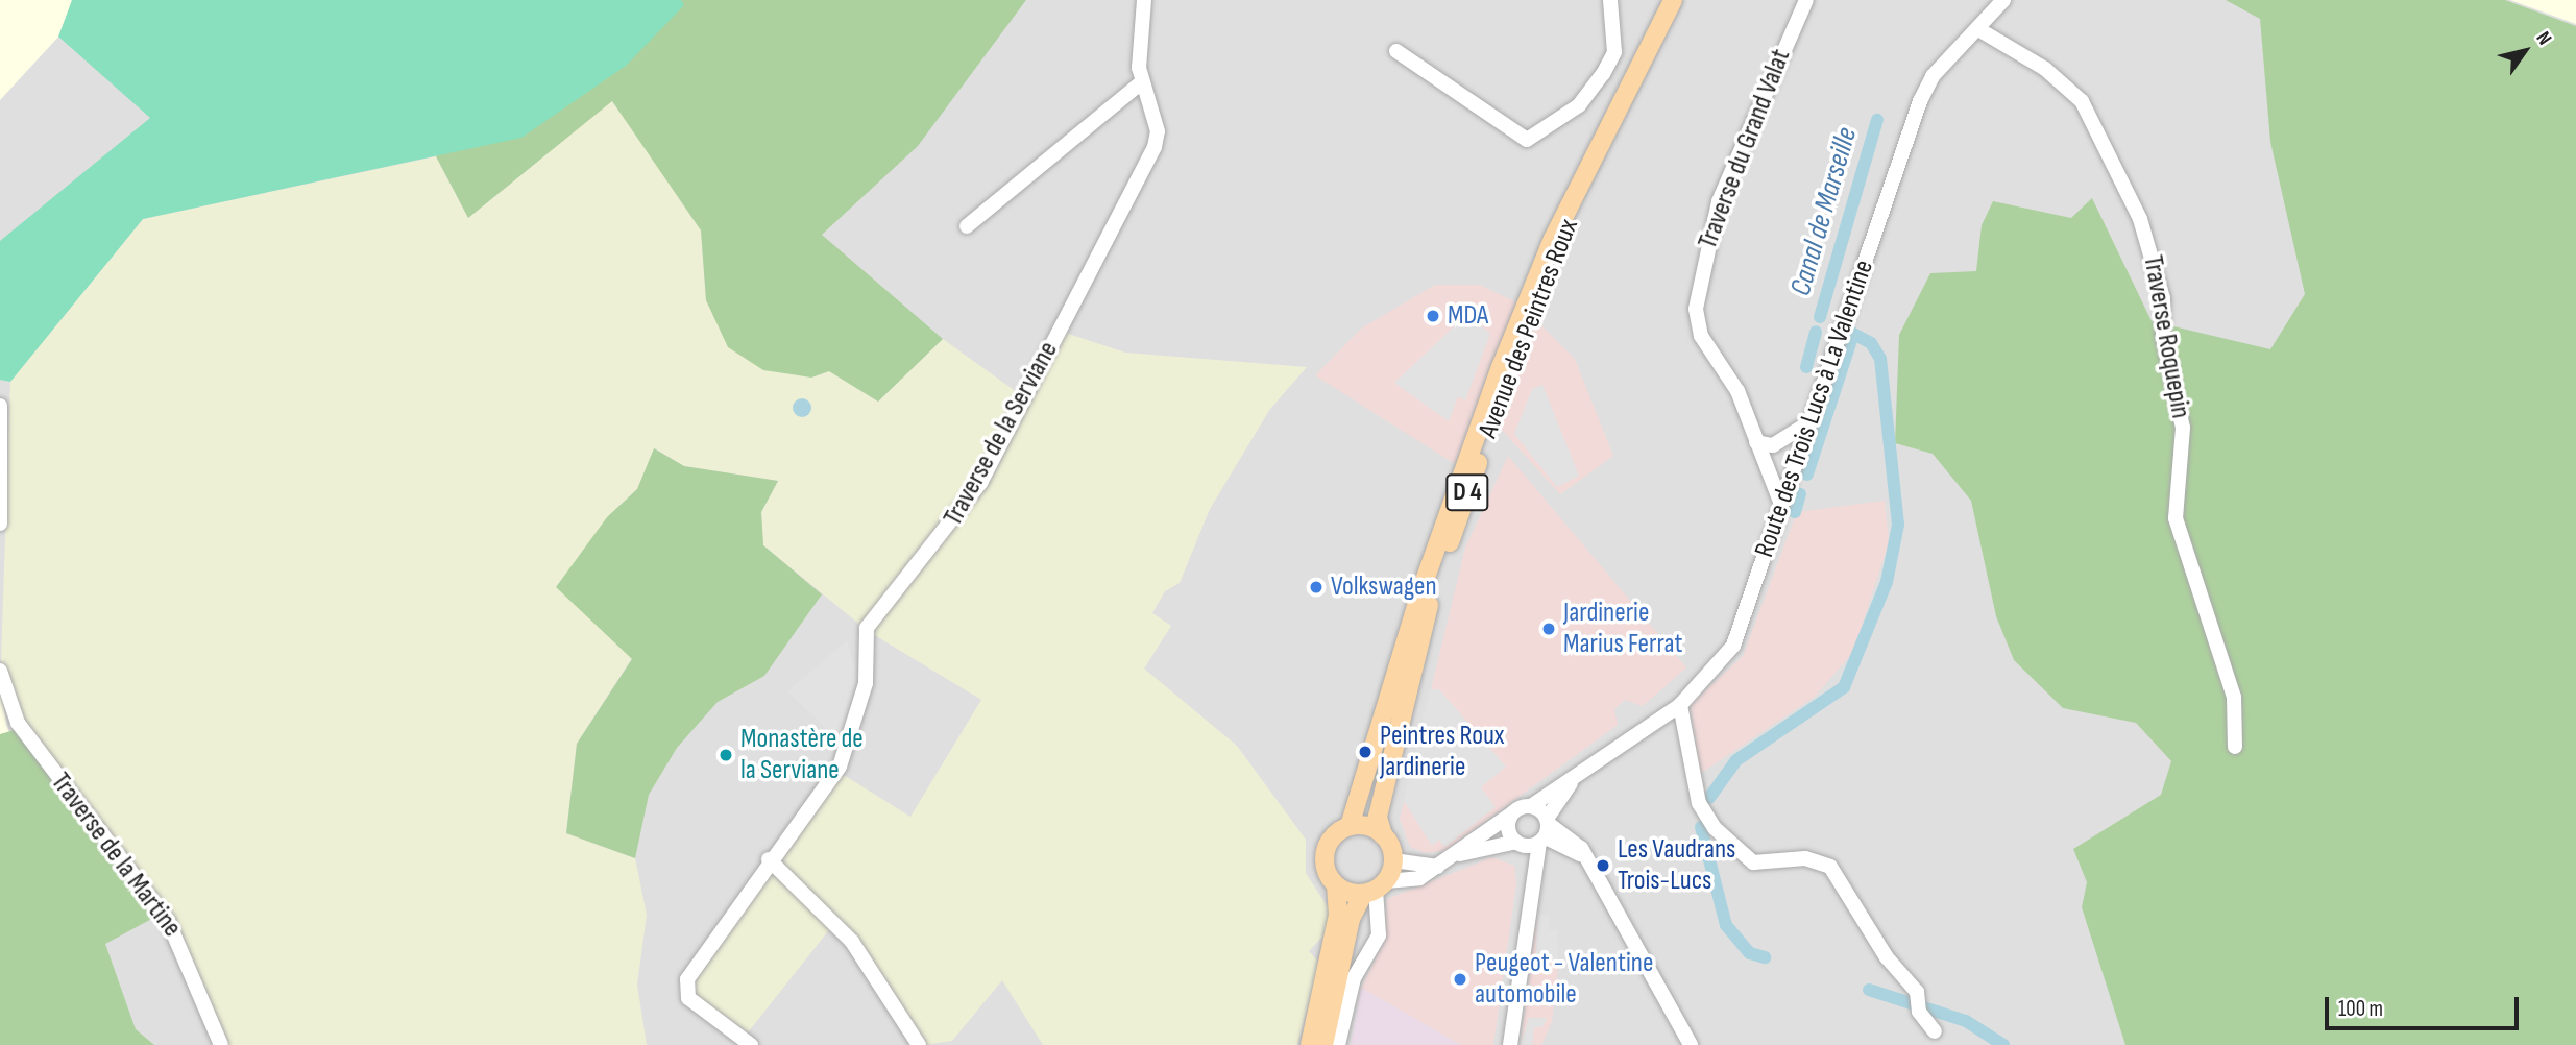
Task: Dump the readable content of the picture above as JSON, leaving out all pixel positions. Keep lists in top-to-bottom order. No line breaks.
{"streets":{"main road":["Avenue des Peintres Roux","D 4"],"street":["Traverse du Grand Valat","Traverse Roquepin","Route des Trois Lucs à La Valentine","Traverse de la Serviane","Traverse de la Martine"]},"crossings":[["Traverse du Grand Valat","Route des Trois Lucs à La Valentine"],["Traverse Roquepin","Route des Trois Lucs à La Valentine"]],"water":["Canal de Marseille"],"places":["MDA","Volkswagen","Jardinerie Marius Ferrat","Peintres Roux Jardinerie","Monastère de la Serviane","Les Vaudrans Trois-Lucs","Peugeot - Valentine automobile"],"scale_bar":"100 m","north":"top right"}
